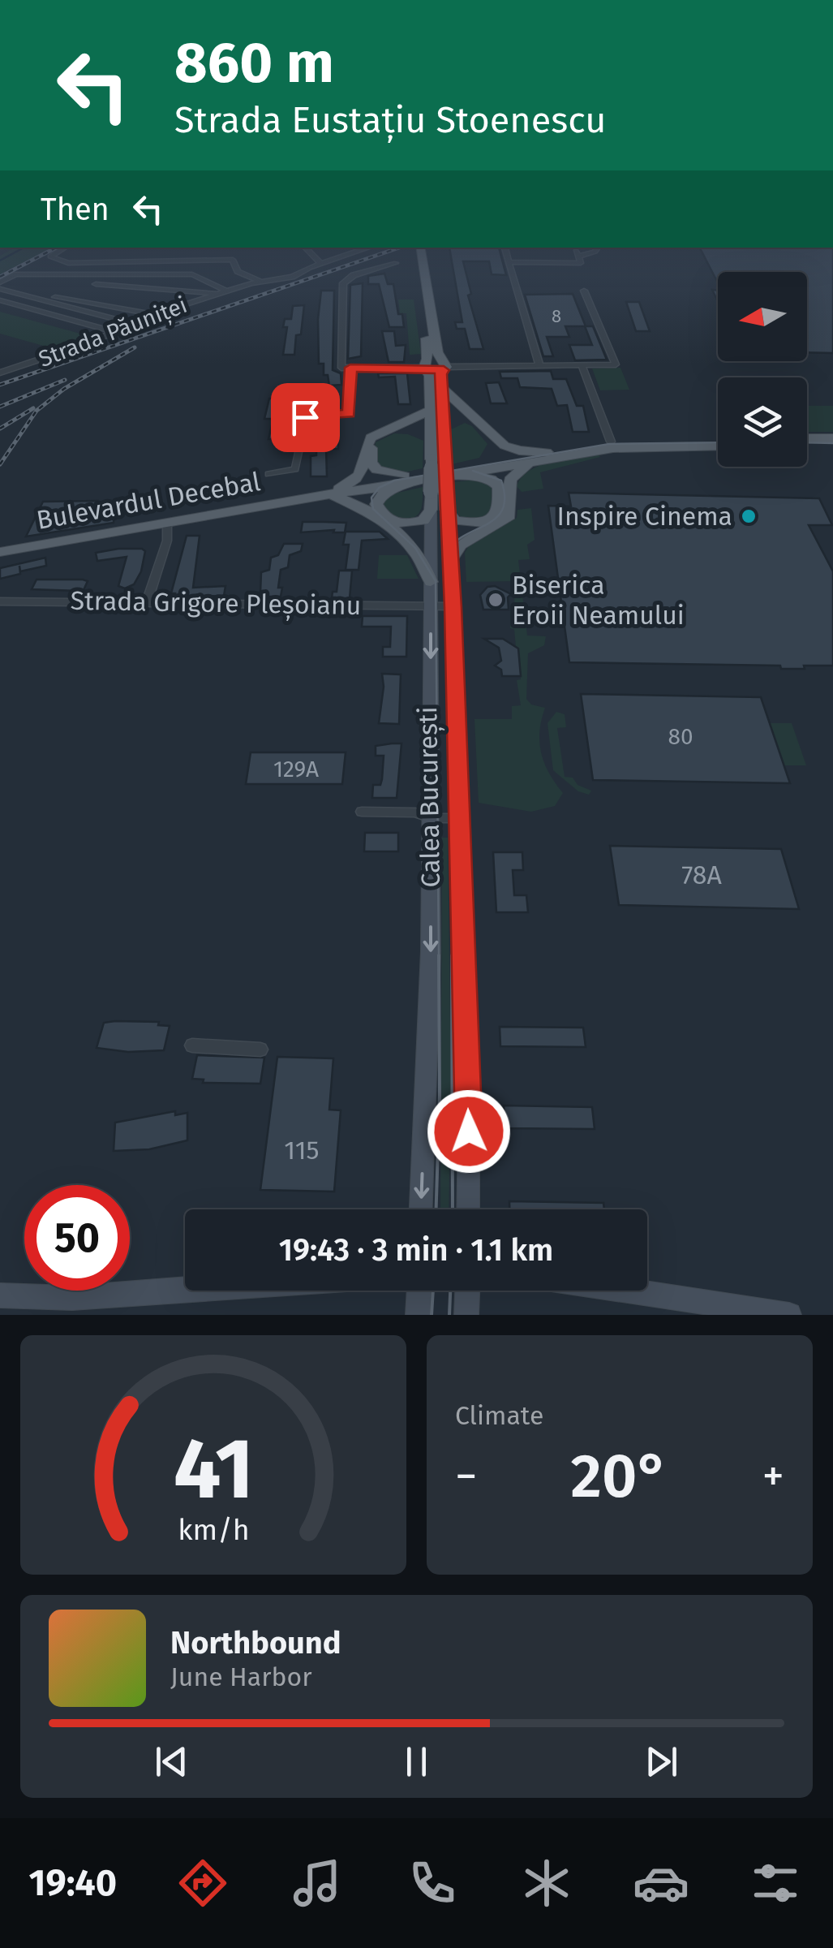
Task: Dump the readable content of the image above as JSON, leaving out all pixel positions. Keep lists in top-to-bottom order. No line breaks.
{"streets":{"main road":["Bulevardul Decebal","Calea București"],"street":["Strada Păuniței","Strada Grigore Pleșoianu"]},"crossings":[["Strada Grigore Pleșoianu","Calea București"]],"places":["Inspire Cinema","Biserica Eroii Neamului"],"house_numbers":["8","80","129A","78A","115"],"north":"left","page":{"turn":["860 m","Strada Eustațiu Stoenescu"],"then":"Then","limit":"50","trip":"19:43 · 3 min · 1.1 km","tile":"Climate","heat":["−","20°","+"],"song":["Northbound","June Harbor"],"tabs":"19:40","gauge":["41","km/h"]}}
